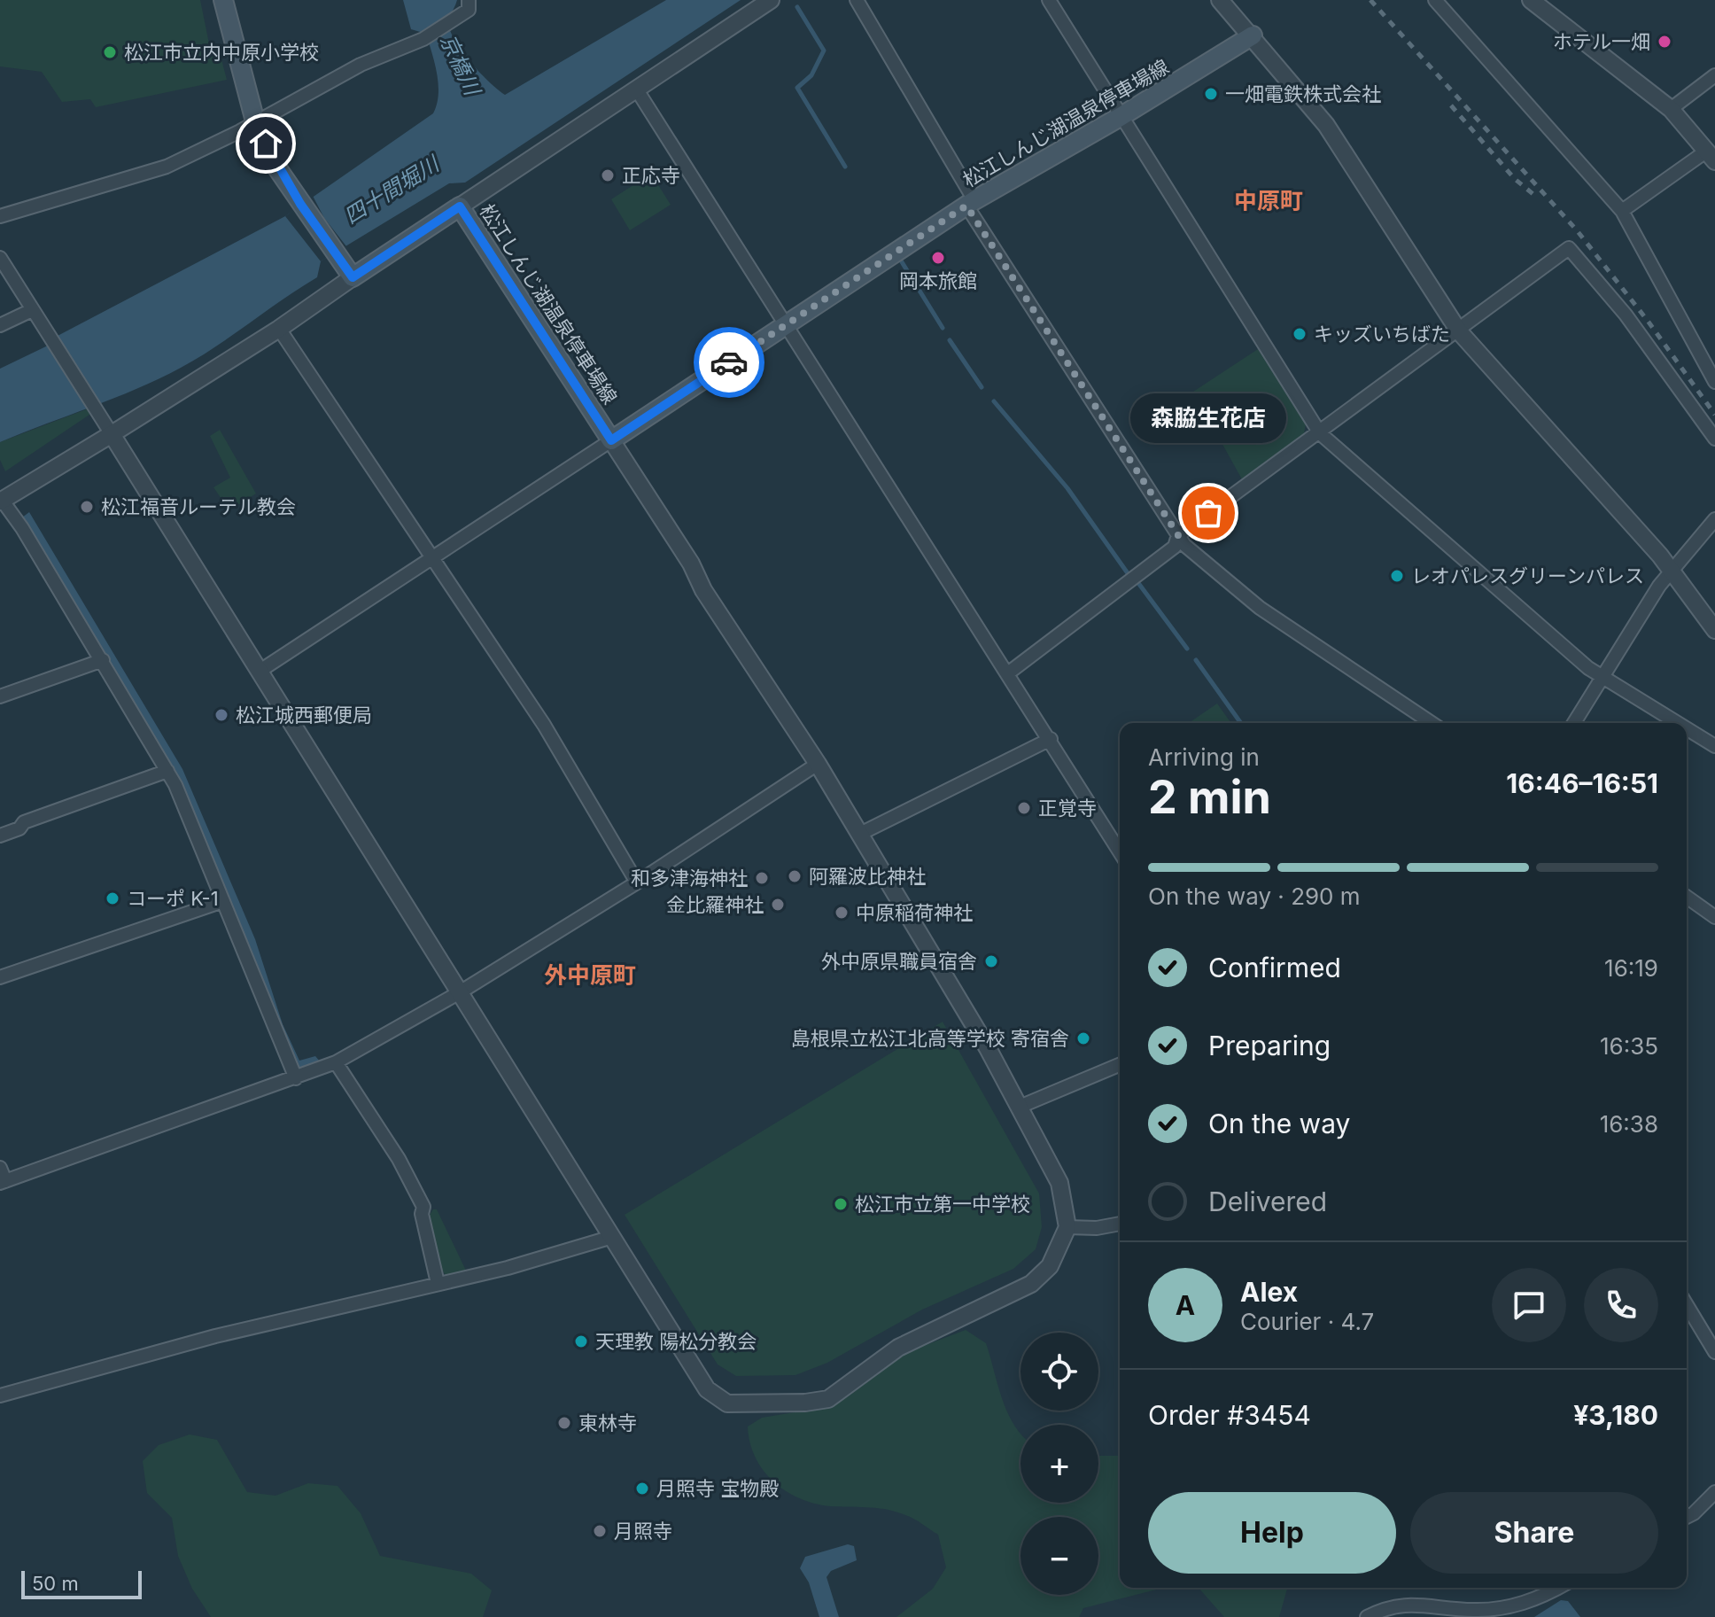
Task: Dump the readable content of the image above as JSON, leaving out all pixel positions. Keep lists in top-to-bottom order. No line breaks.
{"streets":{"main road":["松江しんじ湖温泉停車場線"]},"districts":["中原町","外中原町"],"water":["京橋川","四十間堀川"],"places":["ホテル一畑","松江市立内中原小学校","一畑電鉄株式会社","正応寺","岡本旅館","キッズいちばた","松江福音ルーテル教会","森脇生花店","レオパレスグリーンパレス","松江城西郵便局","正覚寺","阿羅波比神社","和多津海神社","コーポ K-1","金比羅神社","中原稲荷神社","外中原県職員宿舎","島根県立松江北高等学校 寄宿舎","松江市立第一中学校","天理教 陽松分教会","東林寺","月照寺 宝物殿","月照寺"],"scale_bar":"50 m","page":{"bubble":"森脇生花店","heading":["2 min","Arriving in","16:46–16:51"],"panel":["Alex","Courier · 4.7","Order #3454","¥3,180"],"bar":"On the way · 290 m","list":[["Confirmed","16:19"],["Preparing","16:35"],["On the way","16:38"],"Delivered"],"round":"A","map_buttons":["+","−"],"buttons":["Help","Share"],"scale":"50 m"}}
